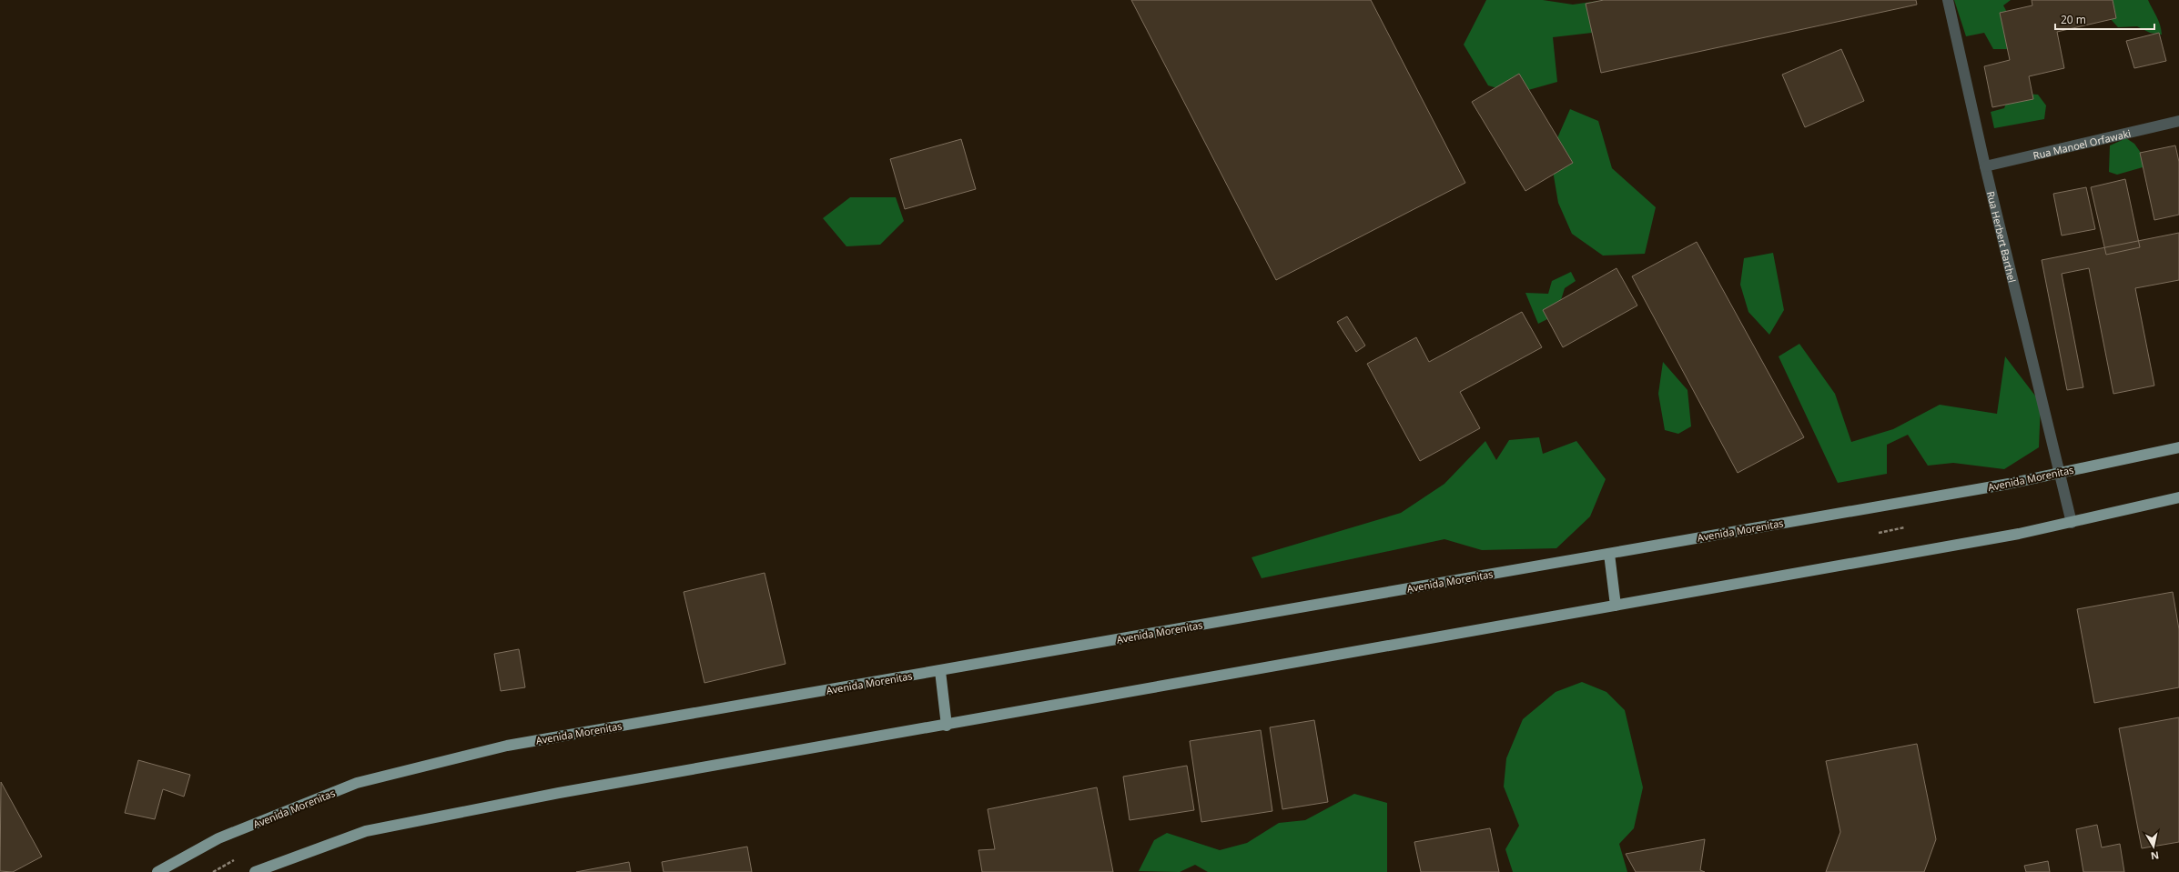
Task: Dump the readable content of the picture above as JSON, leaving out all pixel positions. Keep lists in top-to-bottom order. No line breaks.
{"streets":{"main road":["Avenida Morenitas"],"street":["Rua Manoel Orfawaki","Rua Herbert Barthel"]},"crossings":[["Rua Manoel Orfawaki","Rua Herbert Barthel"],["Rua Herbert Barthel","Avenida Morenitas"]],"scale_bar":"20 m","north":"bottom"}
